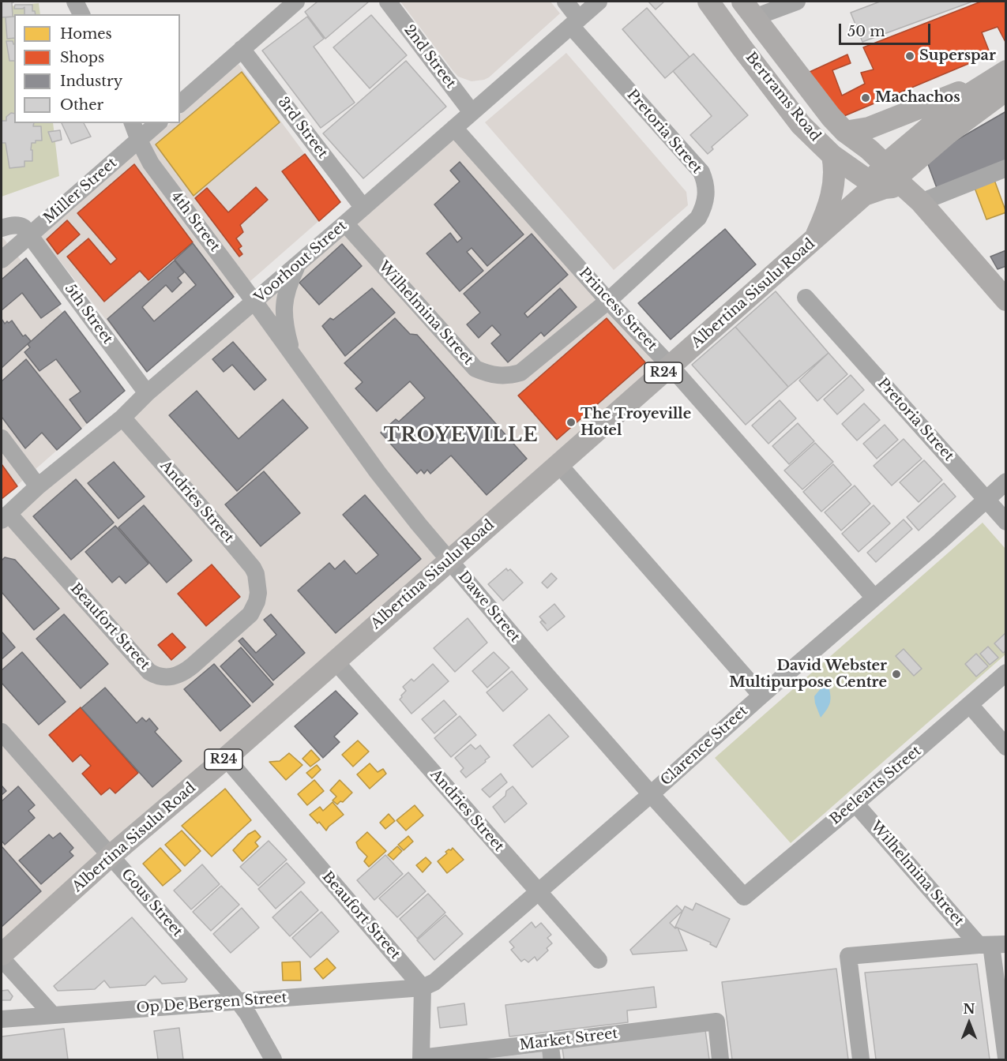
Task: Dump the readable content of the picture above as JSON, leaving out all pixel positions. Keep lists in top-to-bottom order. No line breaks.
{"streets":{"main road":["Bertrams Road","Albertina Sisulu Road","R24"],"street":["2nd Street","3rd Street","Pretoria Street","Miller Street","4th Street","Voorhout Street","Princess Street","Wilhelmina Street","5th Street","Andries Street","Dawe Street","Beaufort Street","Clarence Street","Beelearts Street","Gous Street","Op De Bergen Street","Market Street"]},"crossings":[["2nd Street","Voorhout Street"],["Bertrams Road","Albertina Sisulu Road"],["3rd Street","Voorhout Street"],["Pretoria Street","Voorhout Street"],["Pretoria Street","Princess Street"],["Pretoria Street","Wilhelmina Street"],["Pretoria Street","Clarence Street"],["Miller Street","4th Street"],["Miller Street","5th Street"],["4th Street","Voorhout Street"],["4th Street","Dawe Street"],["Voorhout Street","Princess Street"],["Voorhout Street","Wilhelmina Street"],["Voorhout Street","5th Street"],["Voorhout Street","Andries Street"],["Voorhout Street","Dawe Street"],["Voorhout Street","Beaufort Street"],["Albertina Sisulu Road","Princess Street"],["Albertina Sisulu Road","Andries Street"],["Albertina Sisulu Road","Dawe Street"],["Albertina Sisulu Road","Beaufort Street"],["Albertina Sisulu Road","Gous Street"],["Princess Street","Wilhelmina Street"],["Princess Street","Clarence Street"],["Wilhelmina Street","Beelearts Street"],["Andries Street","Beaufort Street"],["Andries Street","Clarence Street"],["Dawe Street","Clarence Street"],["Dawe Street","Beelearts Street"],["Beaufort Street","Clarence Street"],["Beaufort Street","Op De Bergen Street"],["Clarence Street","Op De Bergen Street"],["Gous Street","Op De Bergen Street"]],"districts":["TROYEVILLE"],"places":["Superspar","Machachos","The Troyeville Hotel","David Webster Multipurpose Centre"],"legend":["Homes","Shops","Industry","Other"],"scale_bar":"50 m","north":"top"}
